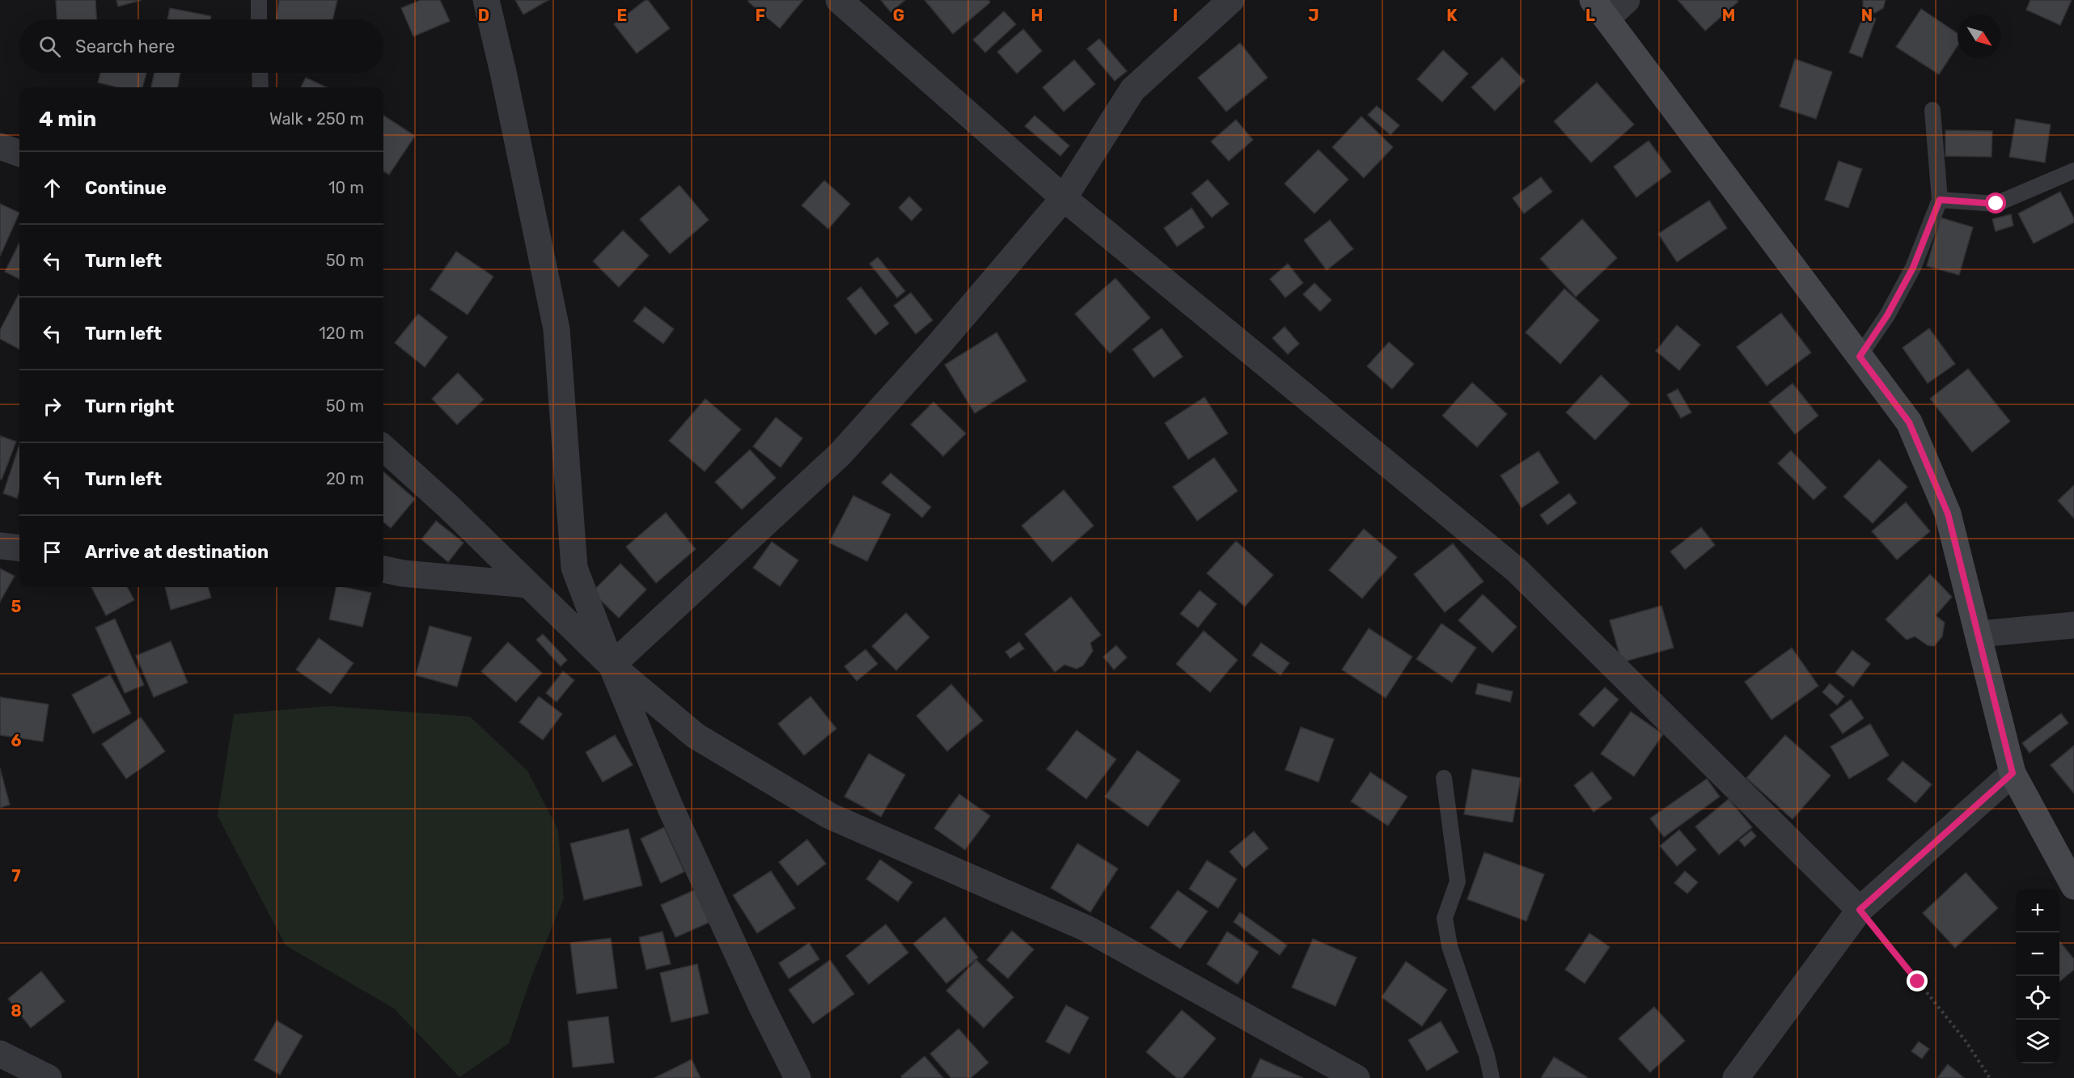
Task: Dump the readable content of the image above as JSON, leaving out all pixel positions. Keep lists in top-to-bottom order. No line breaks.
{"north":"bottom right","page":{"search":"Search here","heading":["4 min","Walk · 250 m"],"list":[["Continue","10 m"],["Turn left","50 m"],["Turn left","120 m"],["Turn right","50 m"],["Turn left","20 m"],"Arrive at destination"],"map_buttons":["+","−"]},"grid":{"columns":["D","E","F","G","H","I","J","K","L","M","N"],"rows":["5","6","7","8"]}}
